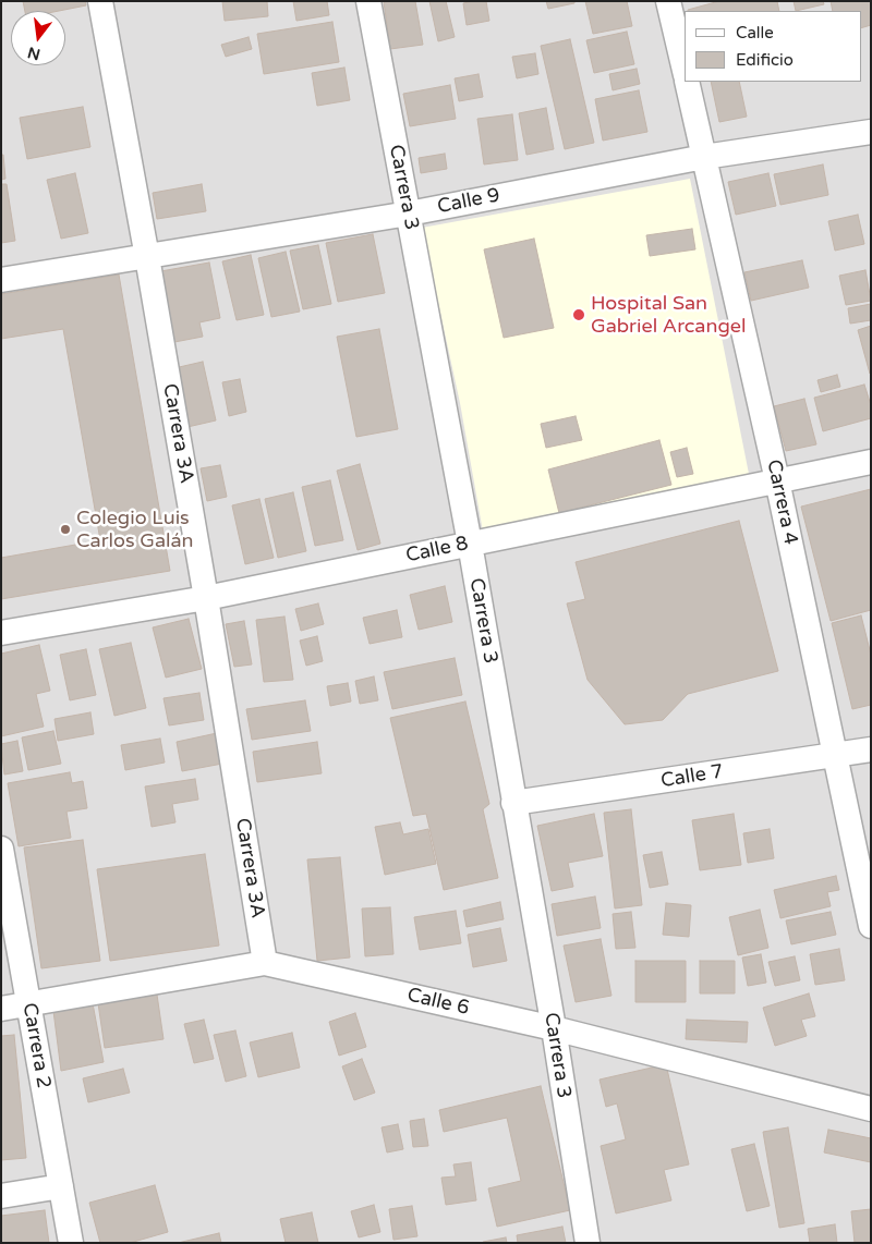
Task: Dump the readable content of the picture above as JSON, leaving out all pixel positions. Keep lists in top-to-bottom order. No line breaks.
{"streets":{"street":["Carrera 3","Calle 9","Carrera 3A","Carrera 4","Calle 8","Calle 7","Calle 6","Carrera 2"]},"crossings":[["Carrera 3","Calle 9"],["Carrera 3","Calle 8"],["Carrera 3","Calle 7"],["Carrera 3","Calle 6"],["Calle 9","Carrera 3A"],["Calle 9","Carrera 4"],["Carrera 3A","Calle 8"],["Carrera 3A","Calle 6"],["Carrera 4","Calle 8"],["Carrera 4","Calle 7"],["Calle 6","Carrera 2"]],"places":["Hospital San Gabriel Arcangel","Colegio Luis Carlos Galán"],"legend":["Calle","Edificio"],"north":"bottom"}
